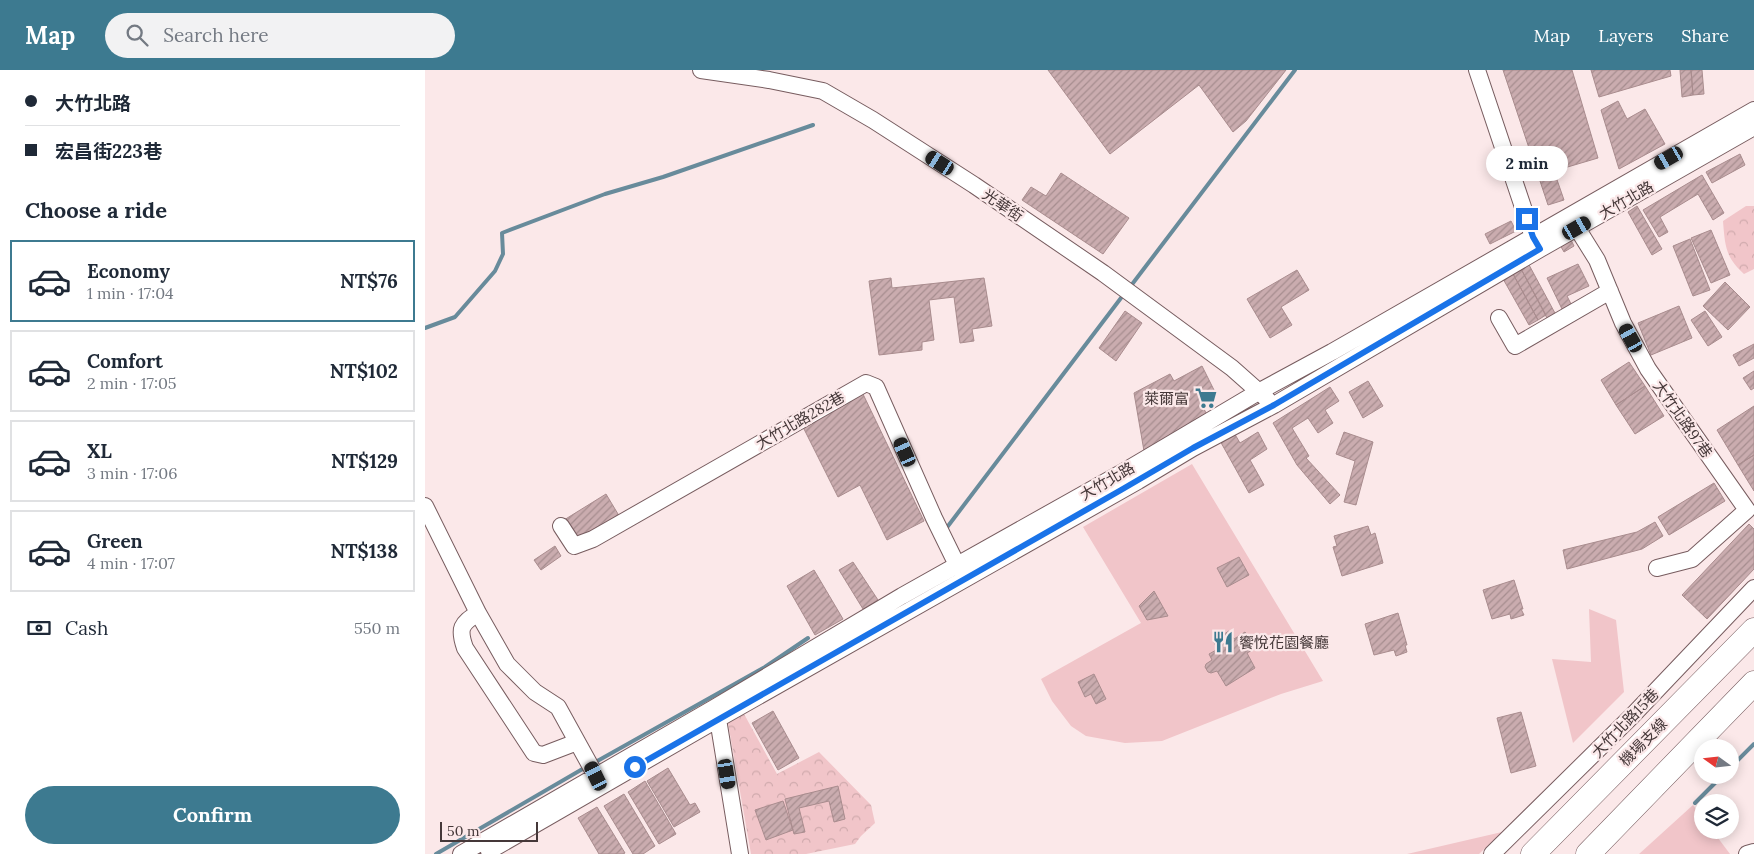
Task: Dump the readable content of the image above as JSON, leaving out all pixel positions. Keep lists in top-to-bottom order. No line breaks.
{"streets":{"highway":["機場支線"],"street":["大竹北路","光華街","大竹北路97巷","大竹北路282巷","大竹北路15巷"]},"crossings":[["大竹北路","光華街"],["大竹北路","大竹北路97巷"],["大竹北路","大竹北路282巷"]],"places":{"supermarket":["萊爾富"],"restaurant":["饗悅花園餐廳"]},"scale_bar":"50 m","north":"left","page":{"header":"Map","search":"Search here","nav":["Map","Layers","Share"],"banner":["大竹北路","宏昌街223巷"],"bubble":"2 min","heading":"Choose a ride","list":[{"name":"Economy","note":"1 min · 17:04","value":"NT$76"},{"name":"Comfort","note":"2 min · 17:05","value":"NT$102"},{"name":"XL","note":"3 min · 17:06","value":"NT$129"},{"name":"Green","note":"4 min · 17:07","value":"NT$138"}],"pay":["Cash","550 m"],"buttons":"Confirm","scale":"50 m"}}
